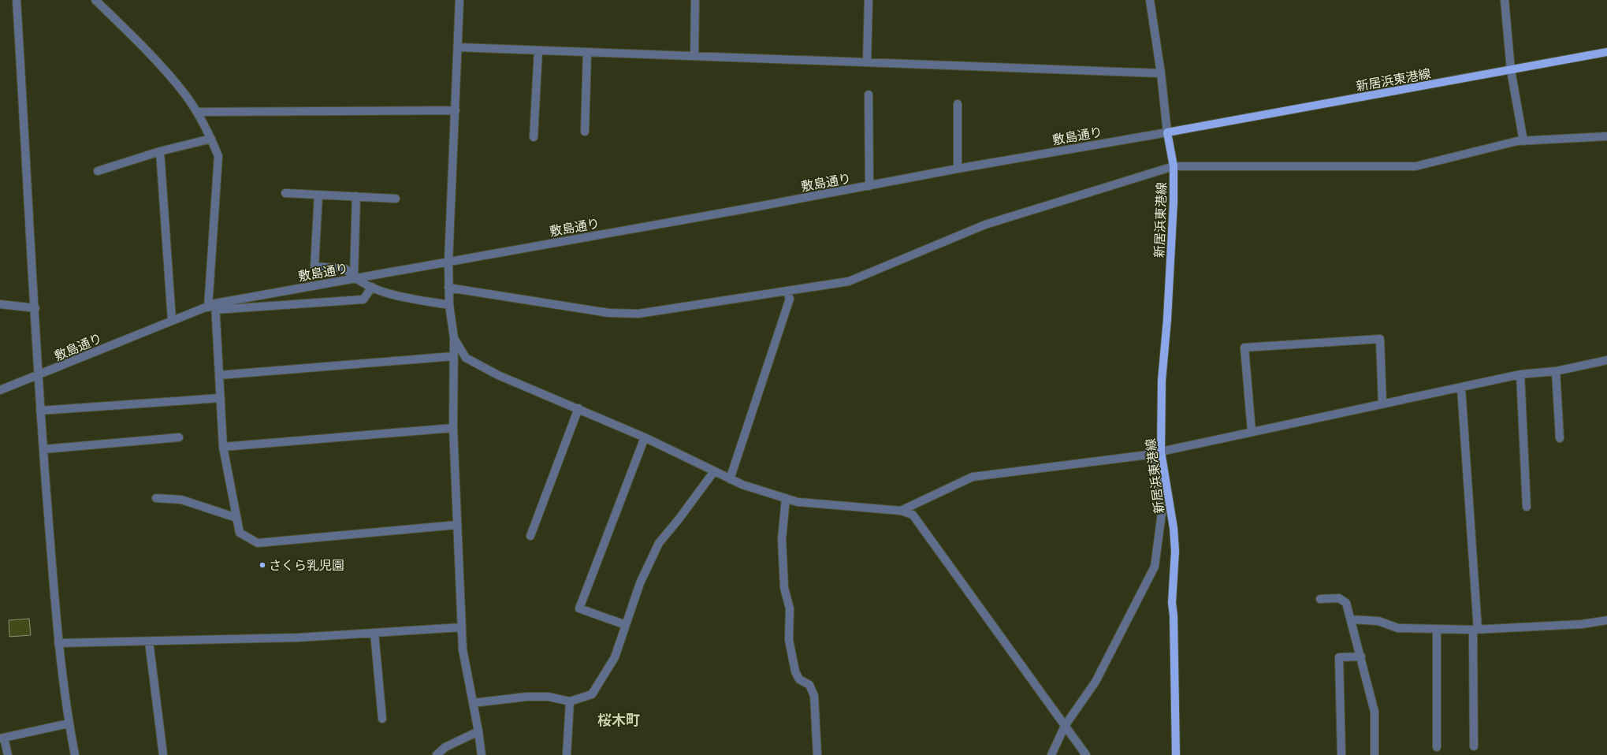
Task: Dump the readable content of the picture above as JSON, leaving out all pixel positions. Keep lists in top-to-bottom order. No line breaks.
{"streets":{"main road":["新居浜東港線"],"street":["敷島通り"]},"crossings":[["新居浜東港線","敷島通り"]],"districts":["桜木町"],"places":["さくら乳児園"]}
